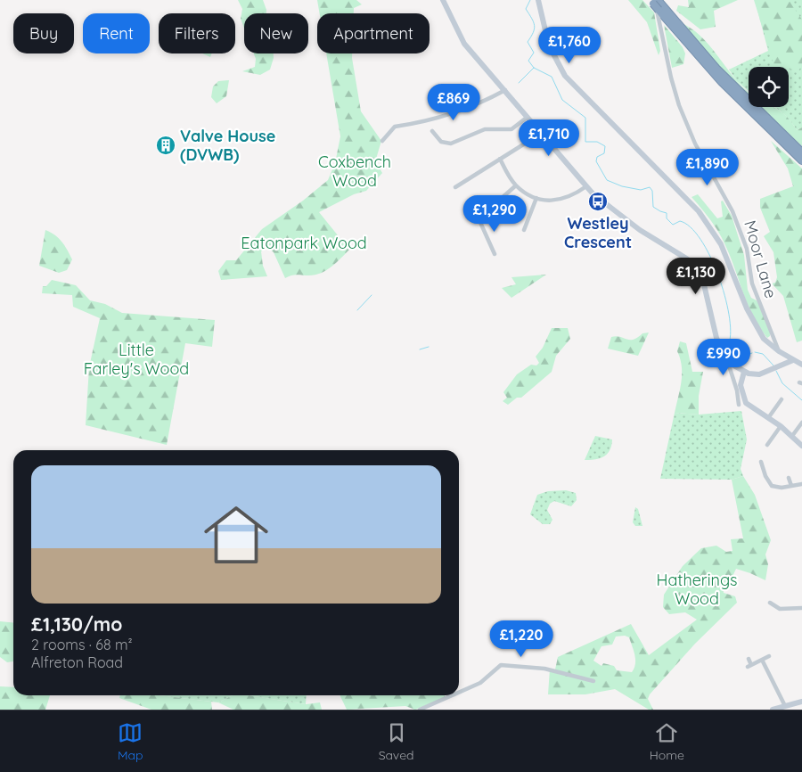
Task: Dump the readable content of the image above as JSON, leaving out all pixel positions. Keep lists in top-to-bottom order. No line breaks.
{"streets":{"street":["Moor Lane"]},"parks":["Coxbench Wood","Eatonpark Wood","Little Farley's Wood","Hatherings Wood"],"places":{"building":["Valve House (DVWB)"],"bus stop":["Westley Crescent"]},"page":{"chip":["Buy","Rent","Filters","New","Apartment"],"price":["£1,760","£869","£1,710","£1,890","£1,290","£1,130","£990","£1,220"],"list":[{"name":"£1,130/mo","note":"2 rooms · 68 m² · Alfreton Road"}],"tabs":["Map","Saved","Home"]}}
